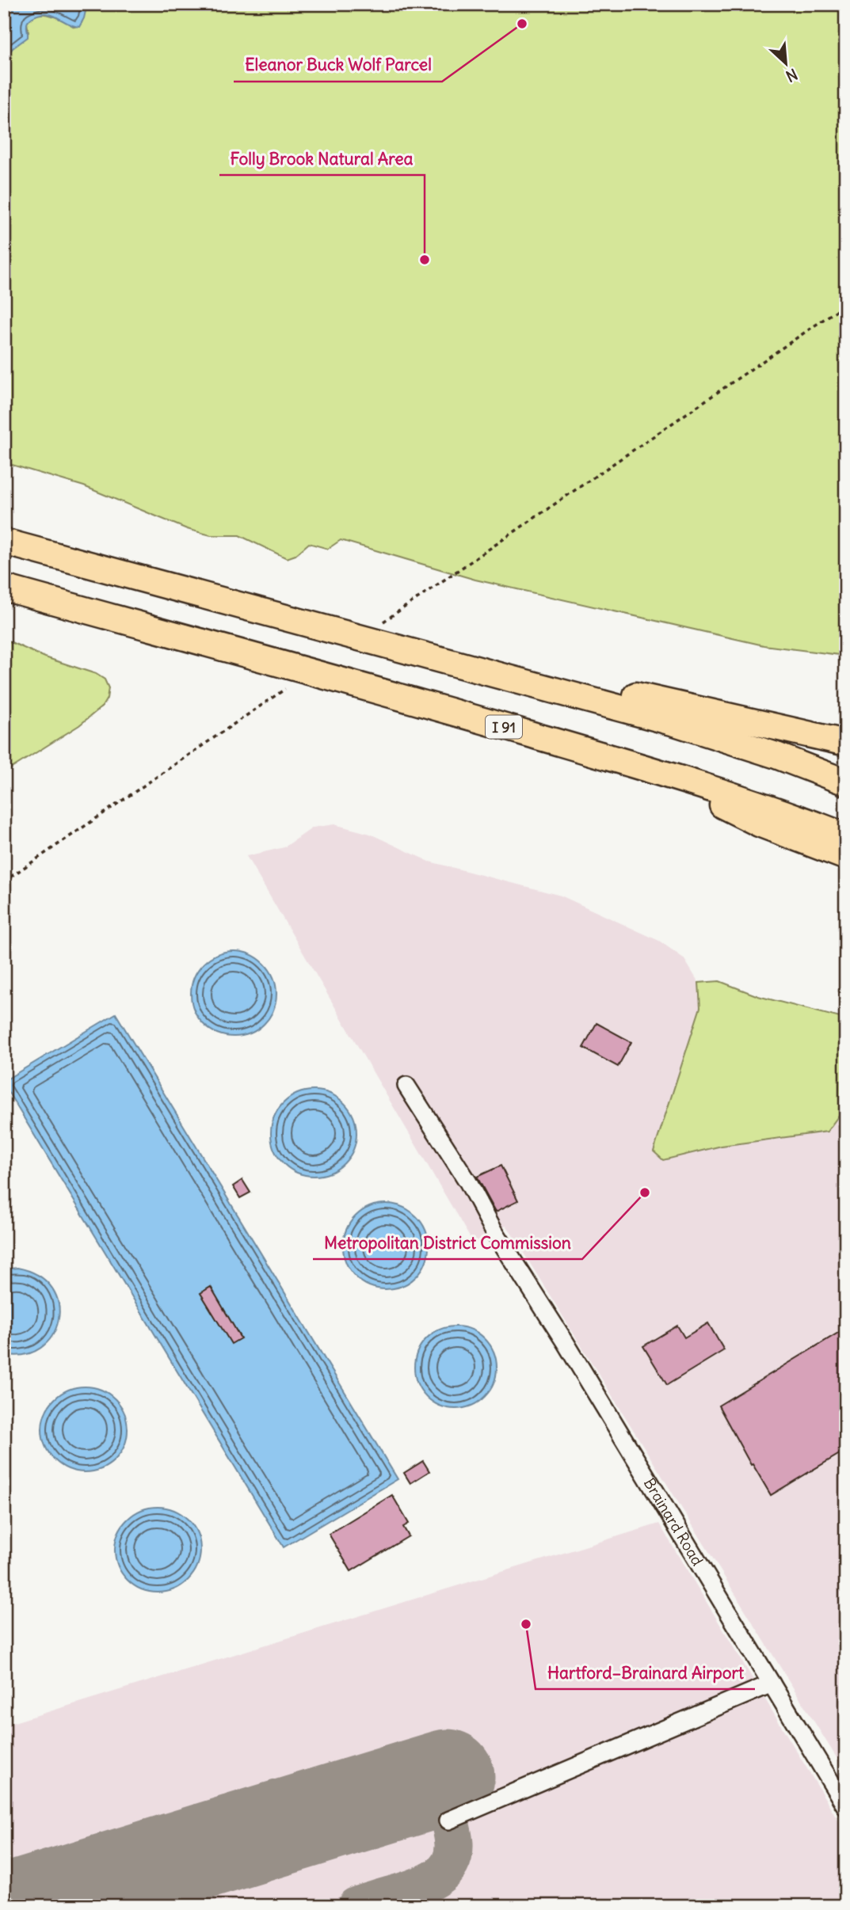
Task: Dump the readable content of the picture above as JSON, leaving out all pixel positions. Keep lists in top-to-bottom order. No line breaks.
{"streets":{"highway":["I 91"],"street":["Brainard Road"]},"places":["Eleanor Buck Wolf Parcel","Folly Brook Natural Area","Metropolitan District Commission","Hartford–Brainard Airport"],"north":"bottom right"}
